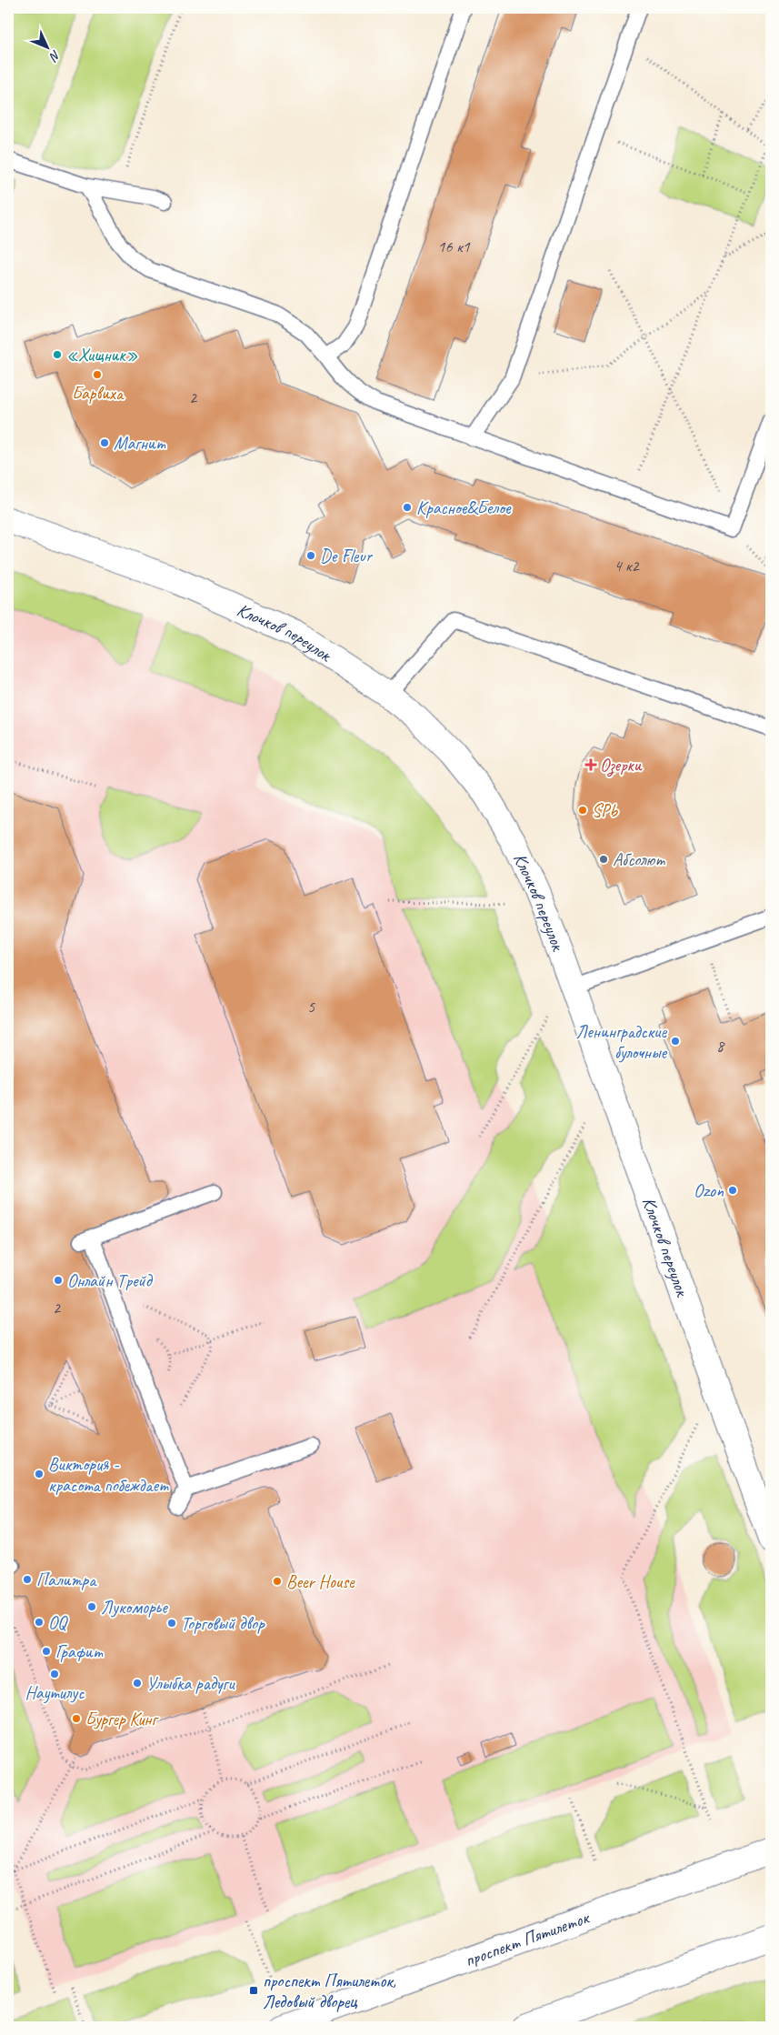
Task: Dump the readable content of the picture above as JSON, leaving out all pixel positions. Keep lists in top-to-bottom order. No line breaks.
{"streets":{"street":["Клочков переулок","проспект Пятилеток"]},"places":{"other":["«Хищник»","Барвиха","Магнит","Красное&Белое","De Fleur","SPb","Абсолют","Ленинградские булочные","Ozon","Онлайн Трейд","Виктория - красота побеждает","Палитра","Beer House","Лукоморье","OQ","Торговый двор","Графит","Наутилус","Улыбка радуги","Бургер Кинг"],"health":["Озерки"],"transit":["проспект Пятилеток, Ледовый дворец"]},"house_numbers":["16 к1","2","4 к2","5","8","2"],"north":"bottom right"}
